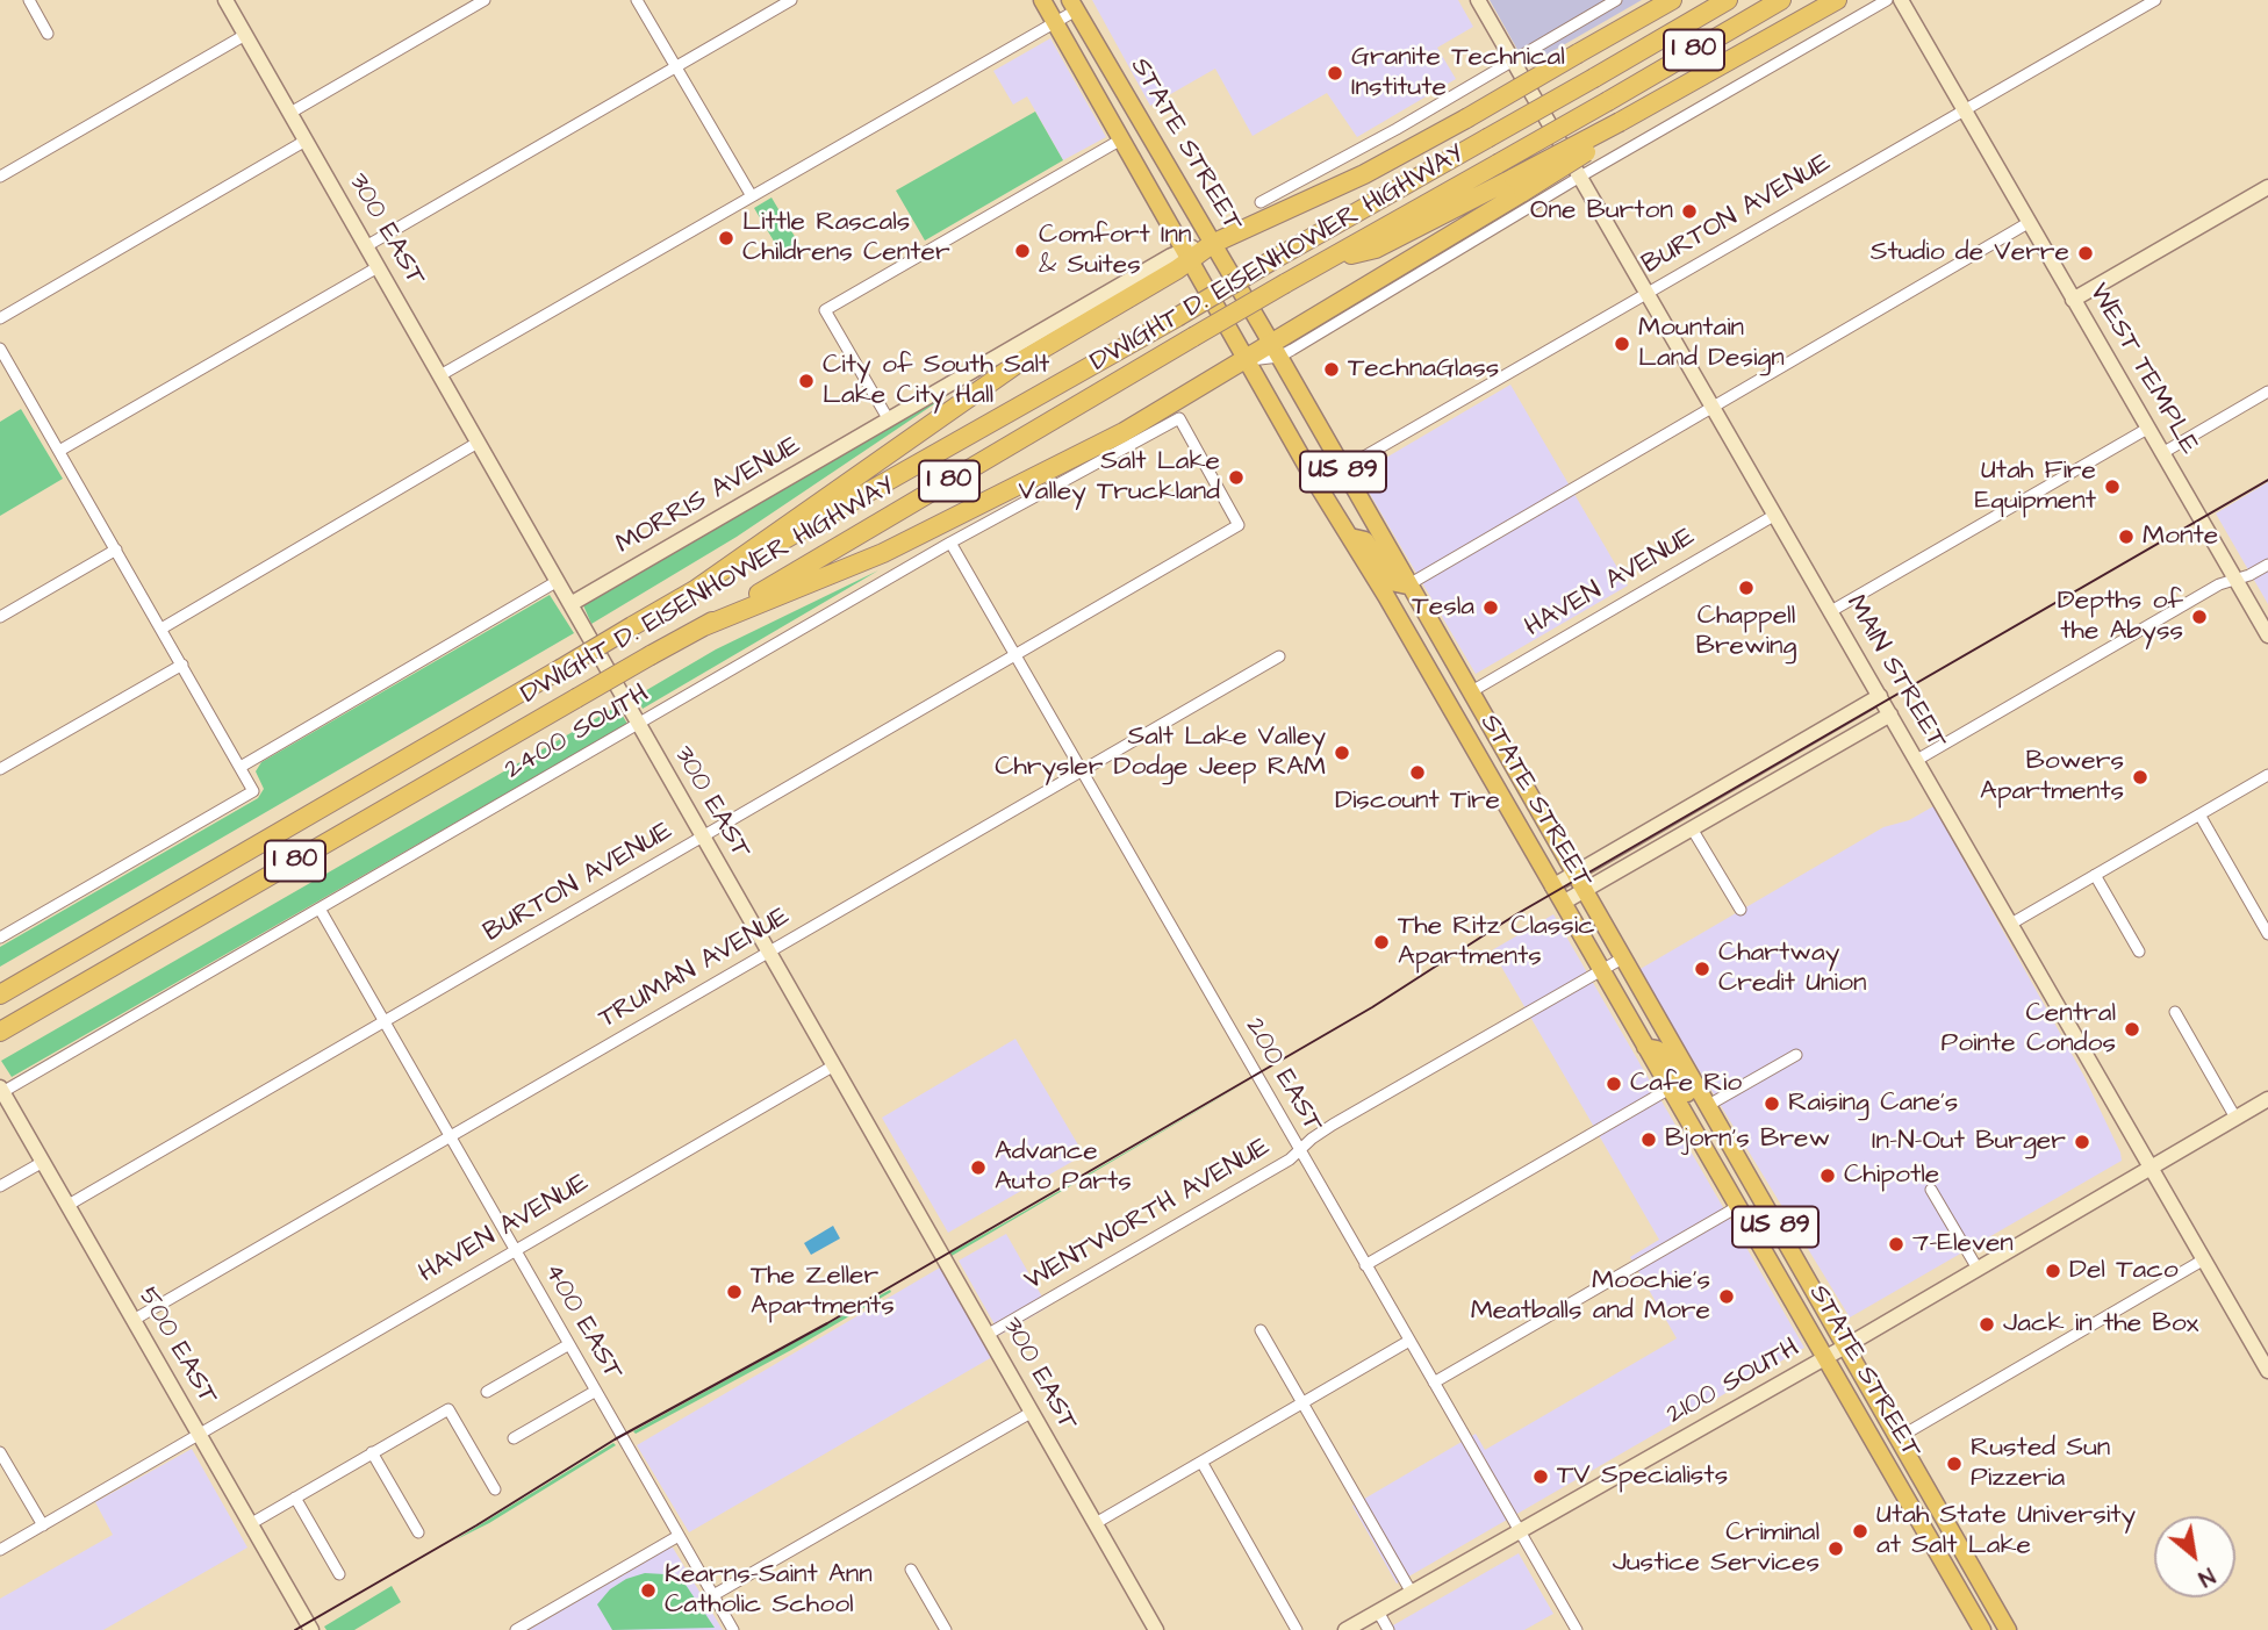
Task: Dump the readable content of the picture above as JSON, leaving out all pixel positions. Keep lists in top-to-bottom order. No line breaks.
{"streets":{"highway":["I 80","DWIGHT D. EISENHOWER HIGHWAY"],"main road":["STATE STREET","US 89"],"street":["BURTON AVENUE","300 EAST","WEST TEMPLE","MORRIS AVENUE","HAVEN AVENUE","MAIN STREET","2400 SOUTH","TRUMAN AVENUE","200 EAST","WENTWORTH AVENUE","400 EAST","500 EAST","2100 SOUTH"]},"crossings":[["STATE STREET","BURTON AVENUE"],["STATE STREET","MORRIS AVENUE"],["STATE STREET","HAVEN AVENUE"],["STATE STREET","WENTWORTH AVENUE"],["STATE STREET","2100 SOUTH"],["BURTON AVENUE","300 EAST"],["BURTON AVENUE","WEST TEMPLE"],["BURTON AVENUE","MAIN STREET"],["BURTON AVENUE","2400 SOUTH"],["BURTON AVENUE","200 EAST"],["BURTON AVENUE","400 EAST"],["BURTON AVENUE","500 EAST"],["300 EAST","MORRIS AVENUE"],["300 EAST","HAVEN AVENUE"],["300 EAST","2400 SOUTH"],["300 EAST","TRUMAN AVENUE"],["300 EAST","WENTWORTH AVENUE"],["HAVEN AVENUE","MAIN STREET"],["HAVEN AVENUE","400 EAST"],["HAVEN AVENUE","500 EAST"],["MAIN STREET","2100 SOUTH"],["2400 SOUTH","200 EAST"],["2400 SOUTH","400 EAST"],["2400 SOUTH","500 EAST"],["TRUMAN AVENUE","200 EAST"],["TRUMAN AVENUE","400 EAST"],["TRUMAN AVENUE","500 EAST"],["200 EAST","WENTWORTH AVENUE"],["200 EAST","2100 SOUTH"]],"places":["Granite Technical Institute","One Burton","Little Rascals Childrens Center","Comfort Inn & Suites","Studio de Verre","Mountain Land Design","TechnaGlass","City of South Salt Lake City Hall","Salt Lake Valley Truckland","Utah Fire Equipment","Monte","Chappell Brewing","Tesla","Depths of the Abyss","Salt Lake Valley Chrysler Dodge Jeep RAM","Discount Tire","Bowers Apartments","The Ritz Classic Apartments","Chartway Credit Union","Central Pointe Condos","Cafe Rio","Raising Cane's","Bjorn's Brew","In-N-Out Burger","Advance Auto Parts","Chipotle","7-Eleven","Del Taco","The Zeller Apartments","Moochie's Meatballs and More","Jack in the Box","Rusted Sun Pizzeria","TV Specialists","Utah State University at Salt Lake","Criminal Justice Services","Kearns-Saint Ann Catholic School"],"north":"bottom right"}
